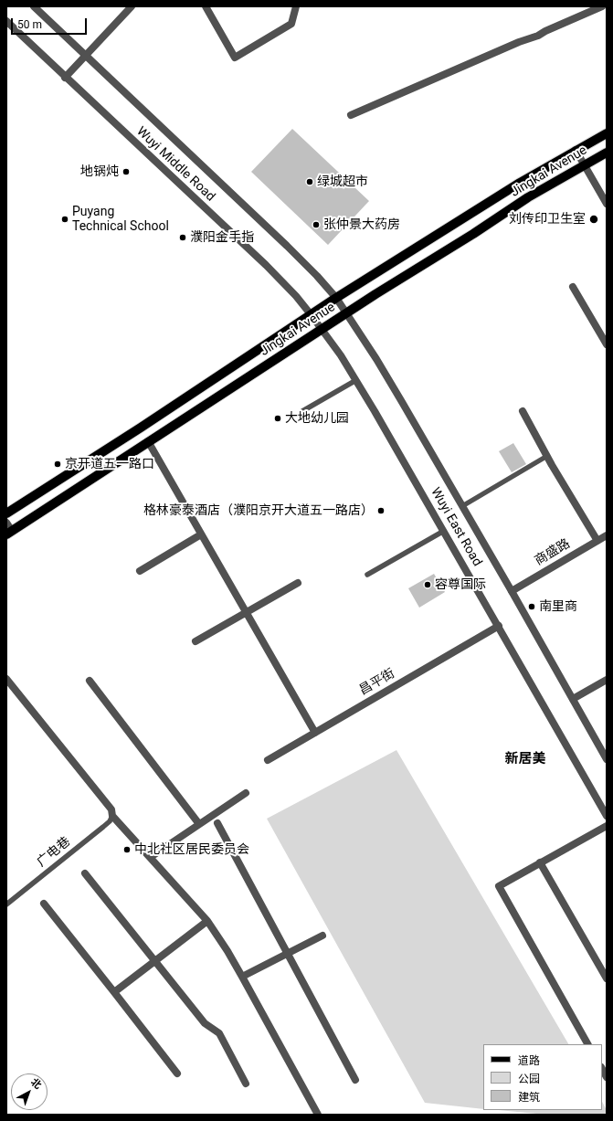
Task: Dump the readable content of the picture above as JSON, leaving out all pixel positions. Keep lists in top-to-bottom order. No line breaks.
{"streets":{"main road":["Jingkai Avenue"],"street":["Wuyi Middle Road","Wuyi East Road","商盛路","昌平街"],"lane":["广电巷"]},"crossings":[["Wuyi Middle Road","Jingkai Avenue"],["Wuyi Middle Road","Wuyi East Road"],["Jingkai Avenue","Wuyi East Road"],["Wuyi East Road","商盛路"],["Wuyi East Road","昌平街"]],"districts":["新居美"],"places":["地锅炖","绿城超市","Puyang Technical School","刘传印卫生室","张仲景大药房","濮阳金手指","大地幼儿园","京开道五一路口","格林豪泰酒店（濮阳京开大道五一路店）","容尊国际","南里商","中北社区居民委员会"],"legend":["道路","公园","建筑"],"scale_bar":"50 m","north":"top right"}
